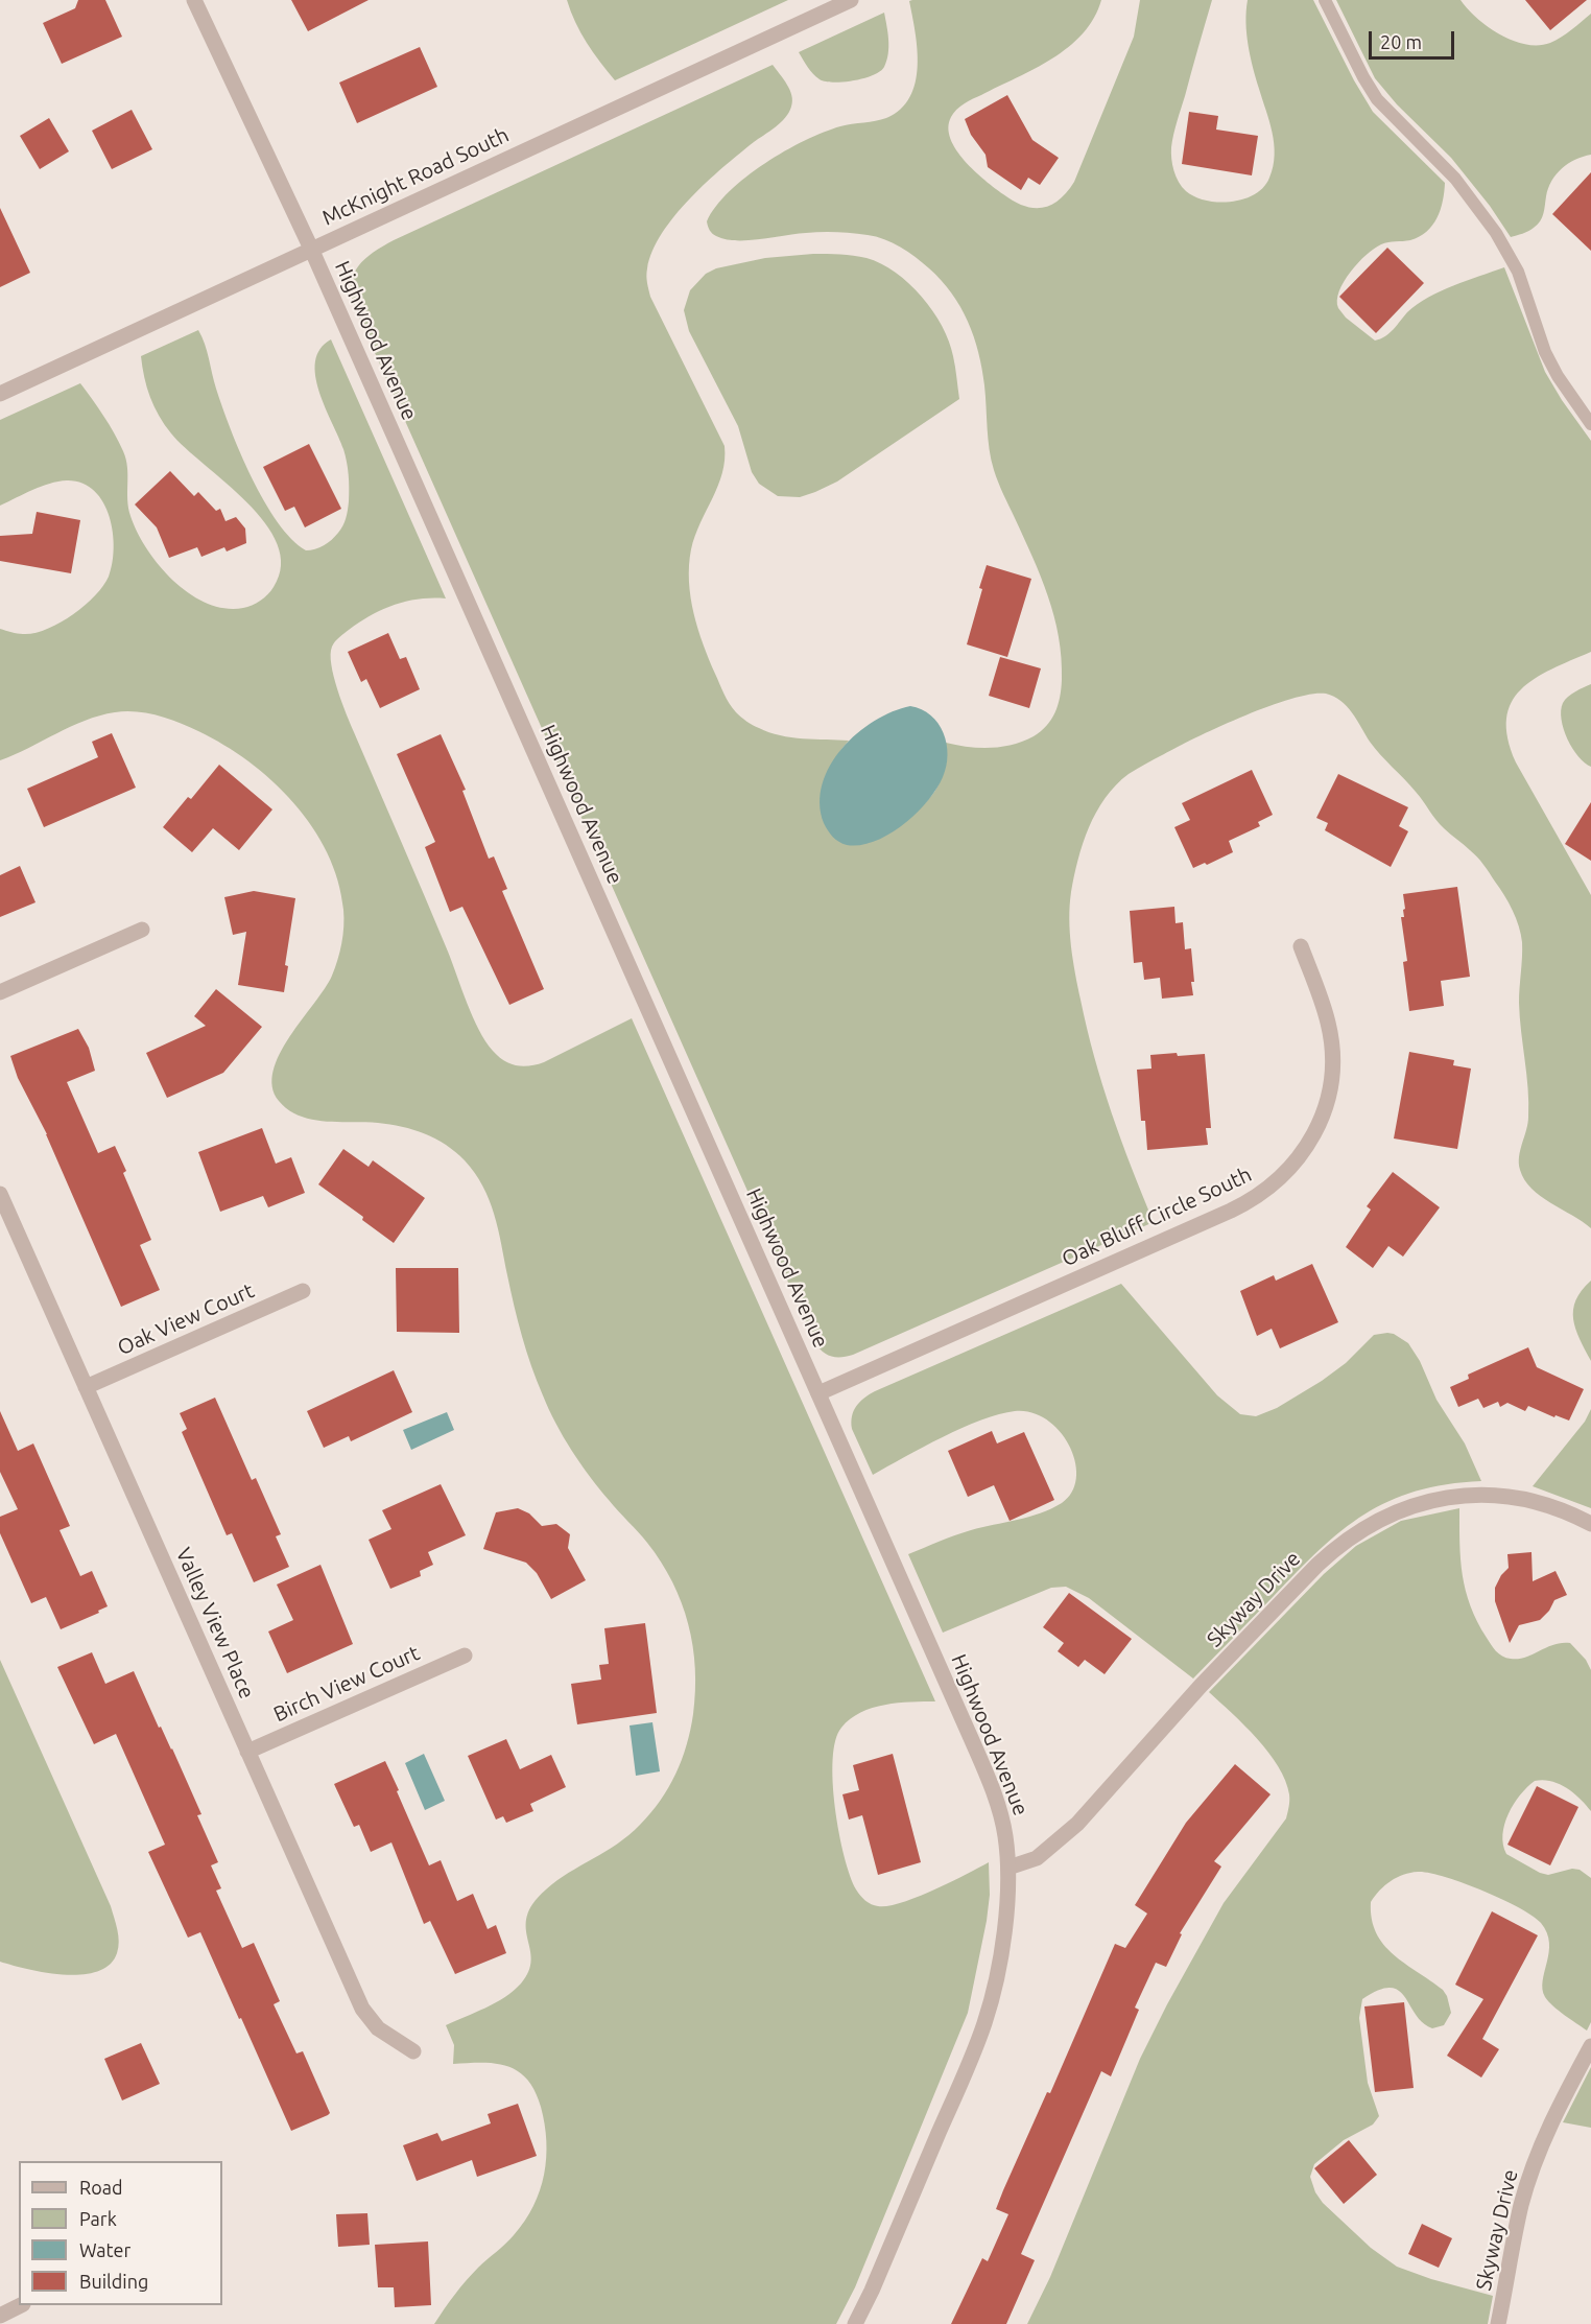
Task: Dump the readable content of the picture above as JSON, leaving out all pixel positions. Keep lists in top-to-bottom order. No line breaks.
{"streets":{"street":["McKnight Road South","Highwood Avenue","Oak Bluff Circle South","Oak View Court","Skyway Drive","Valley View Place","Birch View Court"]},"crossings":[["McKnight Road South","Highwood Avenue"],["Highwood Avenue","Oak Bluff Circle South"],["Highwood Avenue","Skyway Drive"],["Oak View Court","Valley View Place"],["Valley View Place","Birch View Court"]],"legend":["Road","Park","Water","Building"],"scale_bar":"20 m"}
